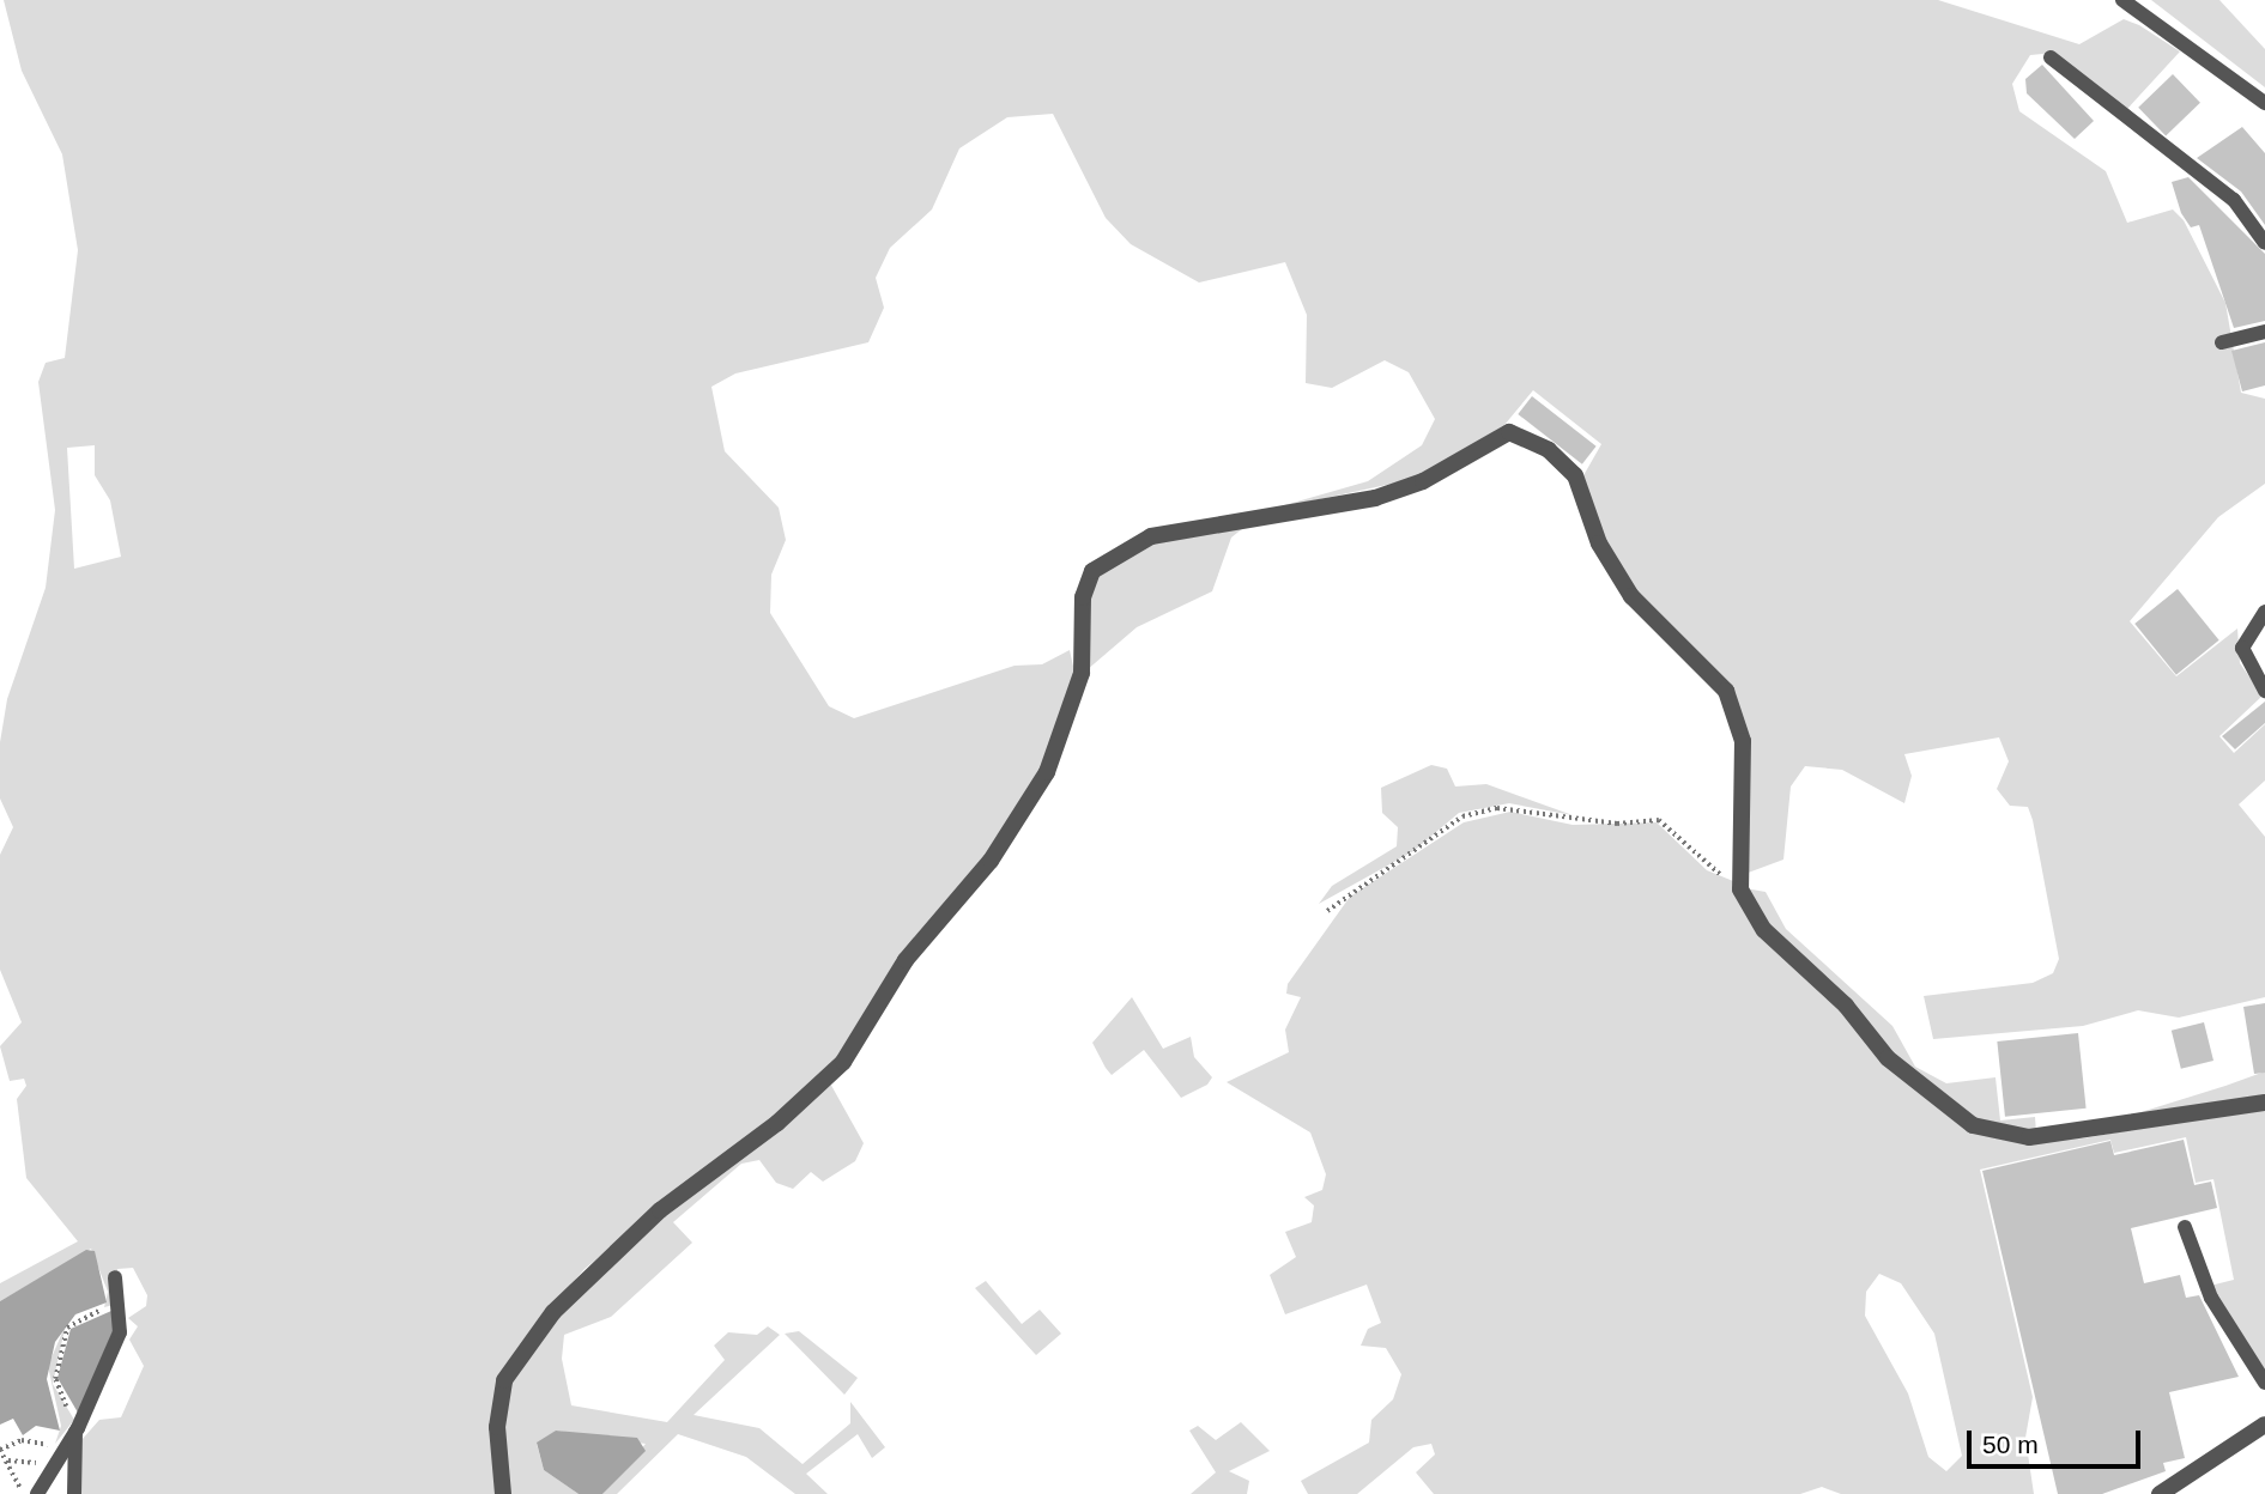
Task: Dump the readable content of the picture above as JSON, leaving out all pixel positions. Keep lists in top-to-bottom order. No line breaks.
{"scale_bar":"50 m"}
